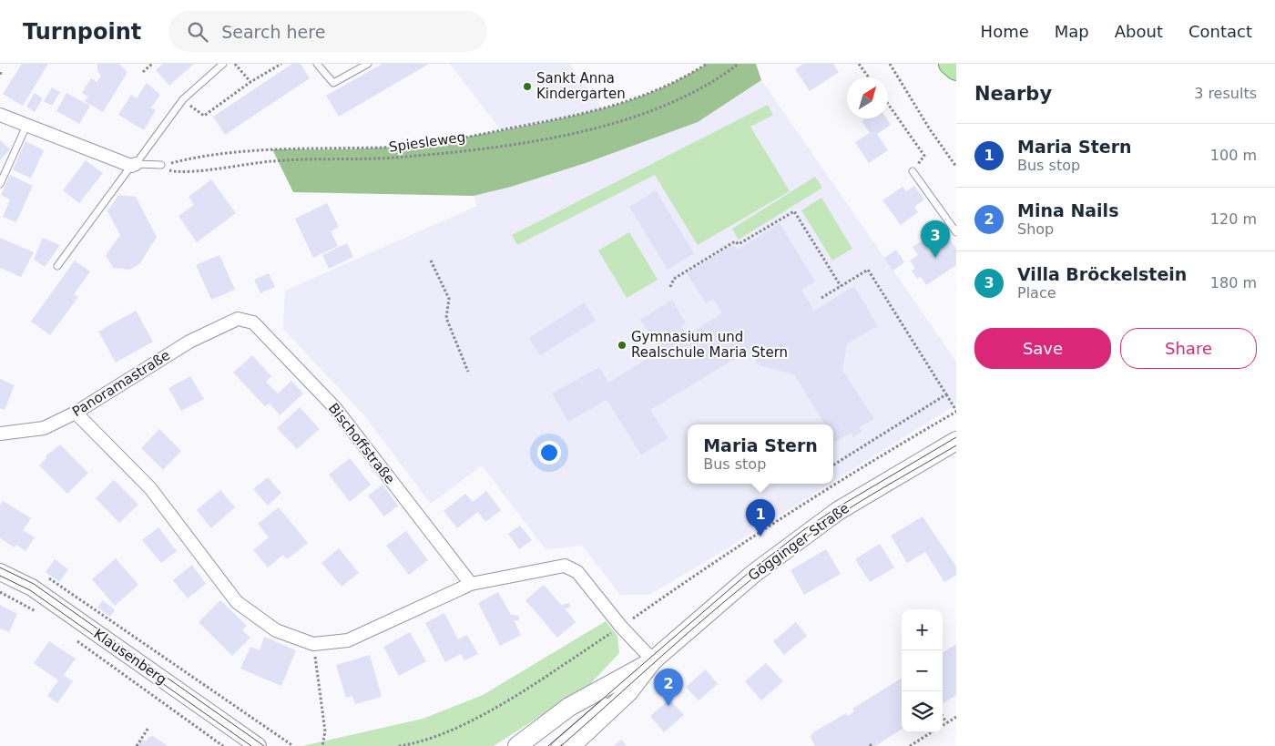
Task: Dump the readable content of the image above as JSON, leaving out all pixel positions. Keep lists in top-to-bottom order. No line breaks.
{"streets":{"main road":["Gögginger Straße"],"street":["Panoramastraße","Bischoffstraße","Klausenberg"],"path":["Spiesleweg"]},"crossings":[["Panoramastraße","Bischoffstraße"]],"places":["Sankt Anna Kindergarten","Gymnasium und Realschule Maria Stern"],"north":"top right","page":{"header":"Turnpoint","search":"Search here","nav":["Home","Map","About","Contact"],"heading":["Nearby","3 results"],"list":[{"mark":"1","name":"Maria Stern","note":"Bus stop","value":"100 m"},{"mark":"2","name":"Mina Nails","note":"Shop","value":"120 m"},{"mark":"3","name":"Villa Bröckelstein","note":"Place","value":"180 m"}],"pins":["3","1","2"],"buttons":["Save","Share"],"popup":["Maria Stern","Bus stop"],"map_buttons":["+","−"]}}
